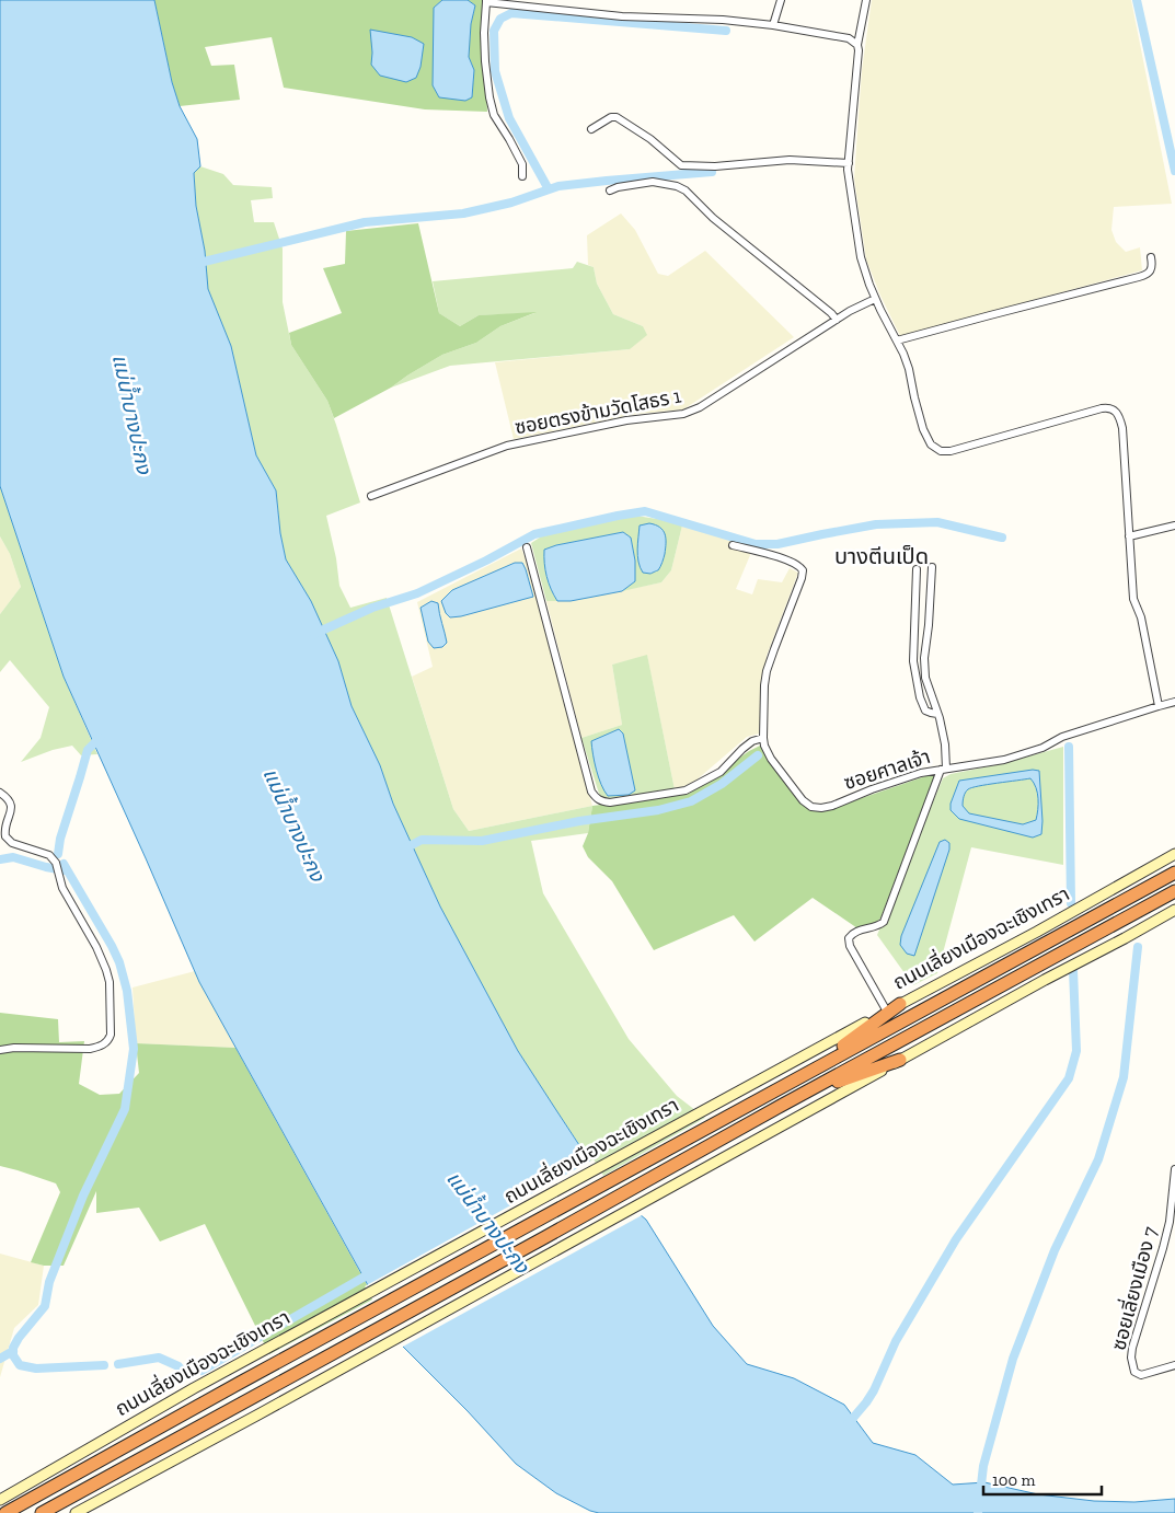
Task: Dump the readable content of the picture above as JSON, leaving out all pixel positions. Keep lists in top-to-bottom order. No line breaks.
{"streets":{"highway":["ถนนเลี่ยงเมืองฉะเชิงเทรา"],"street":["ซอยตรงข้ามวัดโสธร 1","ซอยศาลเจ้า","ซอยเลี่ยงเมือง 7"]},"districts":["บางตีนเป็ด"],"water":["แม่น้ำบางปะกง"],"scale_bar":"100 m"}
